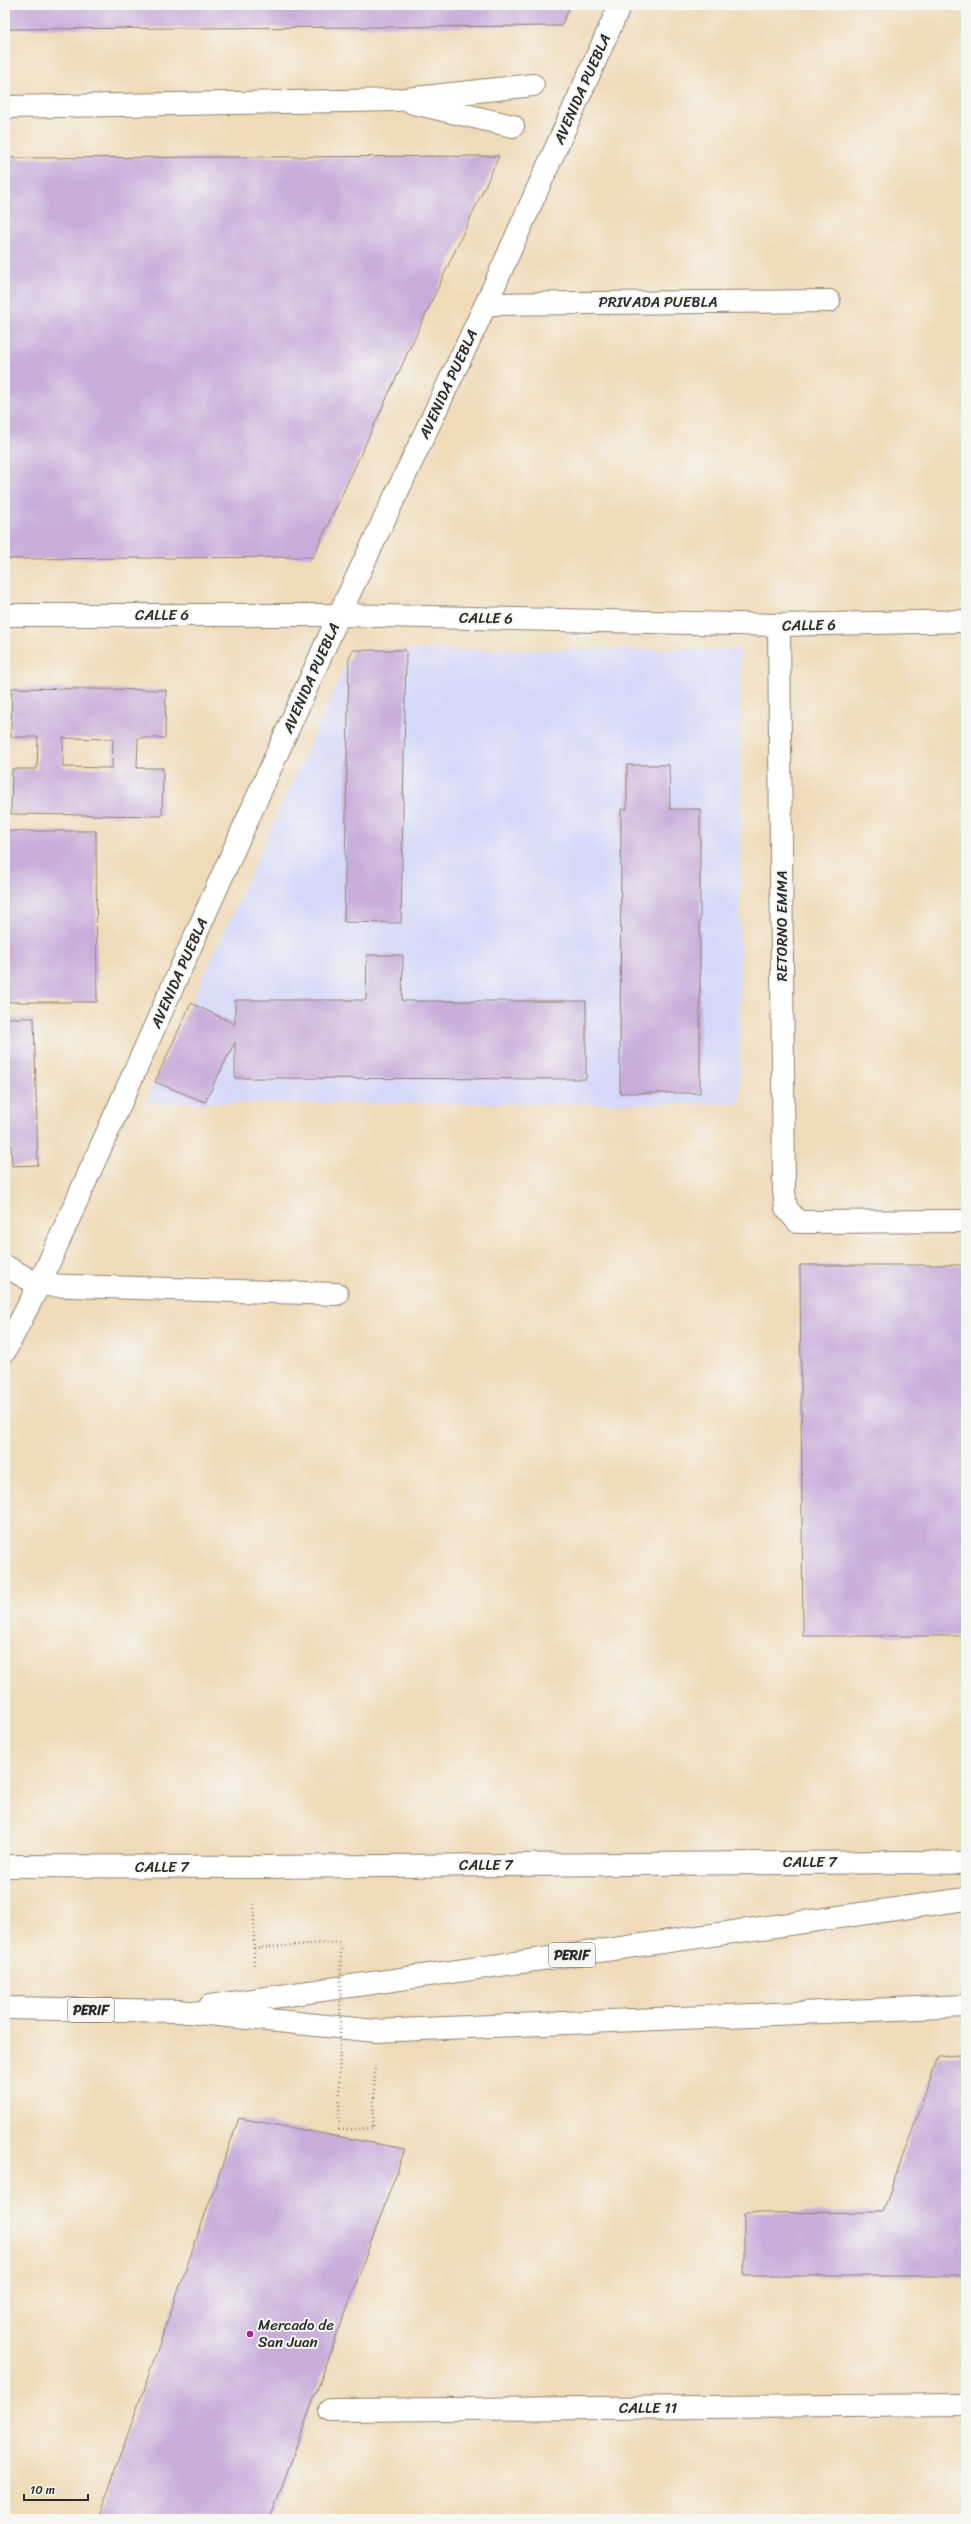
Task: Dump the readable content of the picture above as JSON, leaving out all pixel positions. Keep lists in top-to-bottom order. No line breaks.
{"streets":{"street":["AVENIDA PUEBLA","PRIVADA PUEBLA","CALLE 6","RETORNO EMMA","CALLE 7","PERIF","CALLE 11"]},"crossings":[["AVENIDA PUEBLA","PRIVADA PUEBLA"],["AVENIDA PUEBLA","CALLE 6"],["CALLE 6","RETORNO EMMA"]],"places":["Mercado de San Juan"],"scale_bar":"10 m"}
